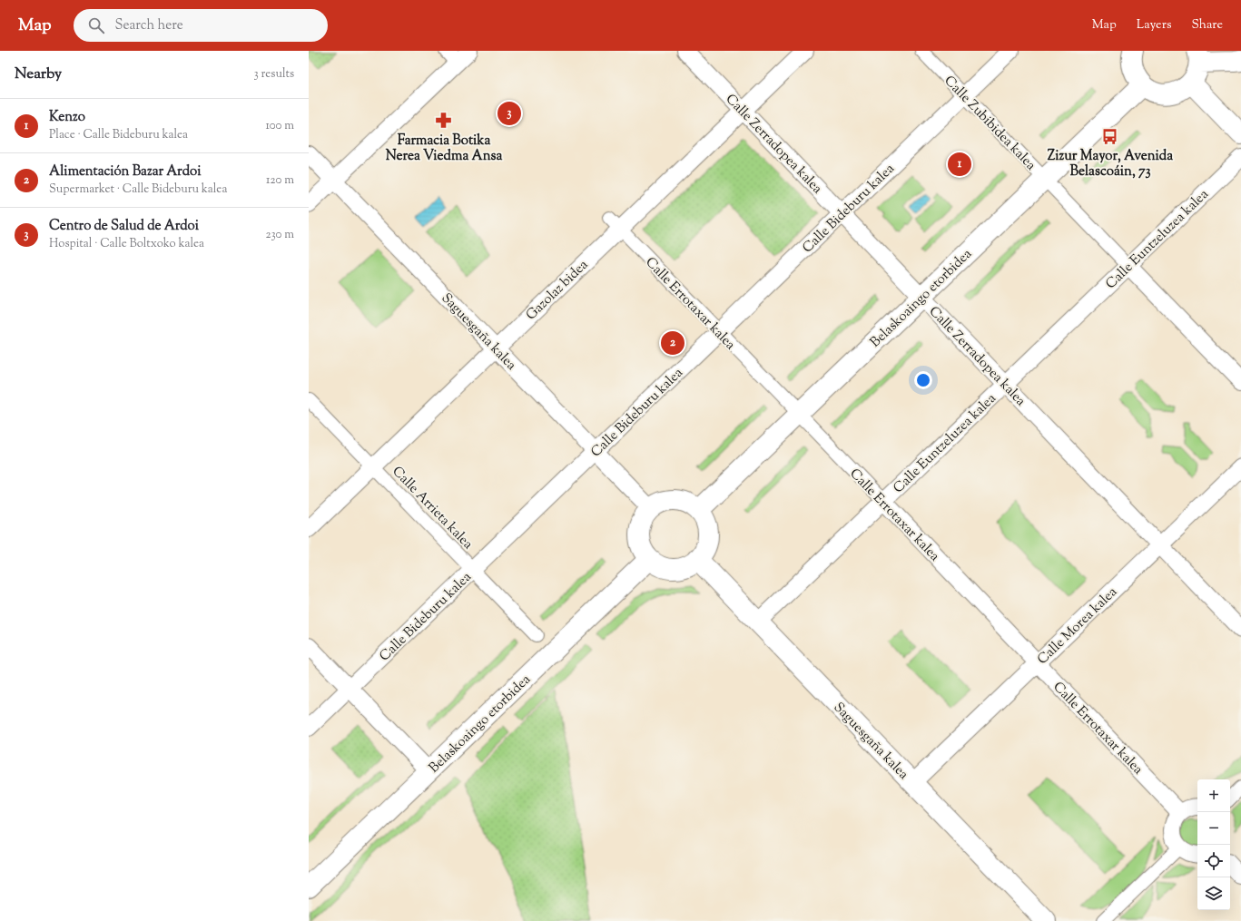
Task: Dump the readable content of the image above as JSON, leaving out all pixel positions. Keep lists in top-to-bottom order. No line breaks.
{"streets":{"street":["Calle Zubibidea kalea","Calle Zerradopea kalea","Calle Bideburu kalea","Calle Euntzeluzea kalea","Gazolaz bidea","Belaskoaingo etorbidea","Calle Errotaxar kalea","Saguesgaña kalea","Calle Arrieta kalea","Calle Morea kalea"]},"crossings":[["Calle Zubibidea kalea","Calle Bideburu kalea"],["Calle Zubibidea kalea","Calle Euntzeluzea kalea"],["Calle Zubibidea kalea","Belaskoaingo etorbidea"],["Calle Zerradopea kalea","Calle Bideburu kalea"],["Calle Zerradopea kalea","Calle Euntzeluzea kalea"],["Calle Zerradopea kalea","Gazolaz bidea"],["Calle Zerradopea kalea","Belaskoaingo etorbidea"],["Calle Zerradopea kalea","Calle Morea kalea"],["Calle Bideburu kalea","Calle Errotaxar kalea"],["Calle Bideburu kalea","Saguesgaña kalea"],["Calle Bideburu kalea","Calle Arrieta kalea"],["Calle Euntzeluzea kalea","Calle Errotaxar kalea"],["Calle Euntzeluzea kalea","Saguesgaña kalea"],["Gazolaz bidea","Calle Errotaxar kalea"],["Gazolaz bidea","Saguesgaña kalea"],["Gazolaz bidea","Calle Arrieta kalea"],["Belaskoaingo etorbidea","Calle Errotaxar kalea"],["Belaskoaingo etorbidea","Saguesgaña kalea"],["Calle Errotaxar kalea","Calle Morea kalea"],["Saguesgaña kalea","Calle Morea kalea"]],"places":{"pharmacy":["Farmacia Botika Nerea Viedma Ansa"],"bus stop":["Zizur Mayor, Avenida Belascoáin, 73"]},"page":{"header":"Map","search":"Search here","nav":["Map","Layers","Share"],"heading":["Nearby","3 results"],"list":[{"mark":"1","name":"Kenzo","note":"Place · Calle Bideburu kalea","value":"100 m"},{"mark":"2","name":"Alimentación Bazar Ardoi","note":"Supermarket · Calle Bideburu kalea","value":"120 m"},{"mark":"3","name":"Centro de Salud de Ardoi","note":"Hospital · Calle Boltxoko kalea","value":"230 m"}],"pins":["3","1","2"],"map_buttons":["+","−"]}}
